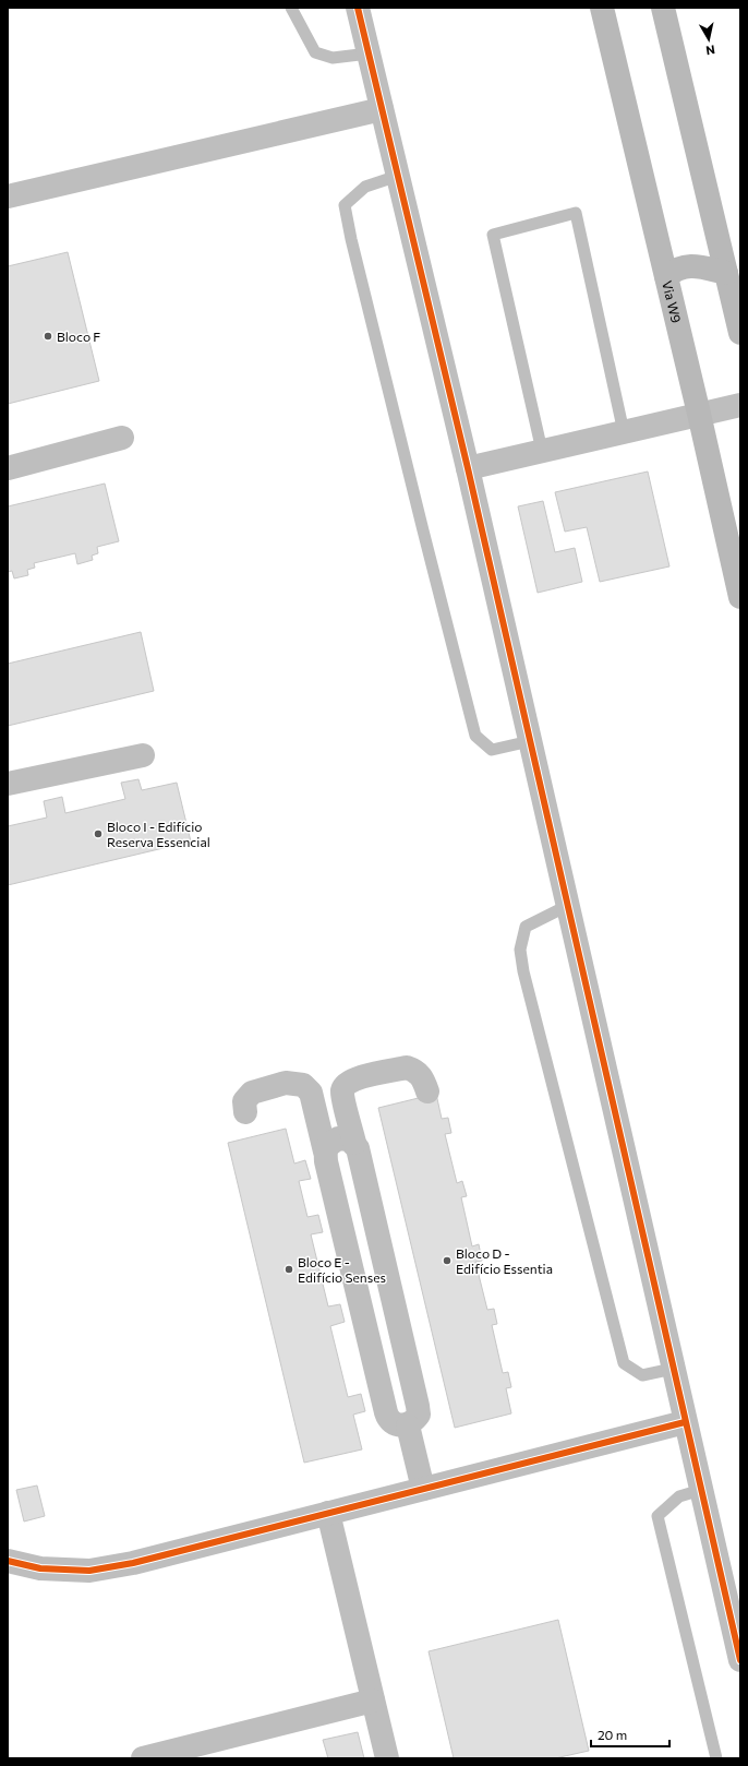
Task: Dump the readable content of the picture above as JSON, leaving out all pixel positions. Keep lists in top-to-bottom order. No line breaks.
{"streets":{"street":["Via W9"]},"places":["Bloco F","Bloco I - Edifício Reserva Essencial","Bloco D - Edifício Essentia","Bloco E - Edifício Senses"],"scale_bar":"20 m","north":"bottom"}
